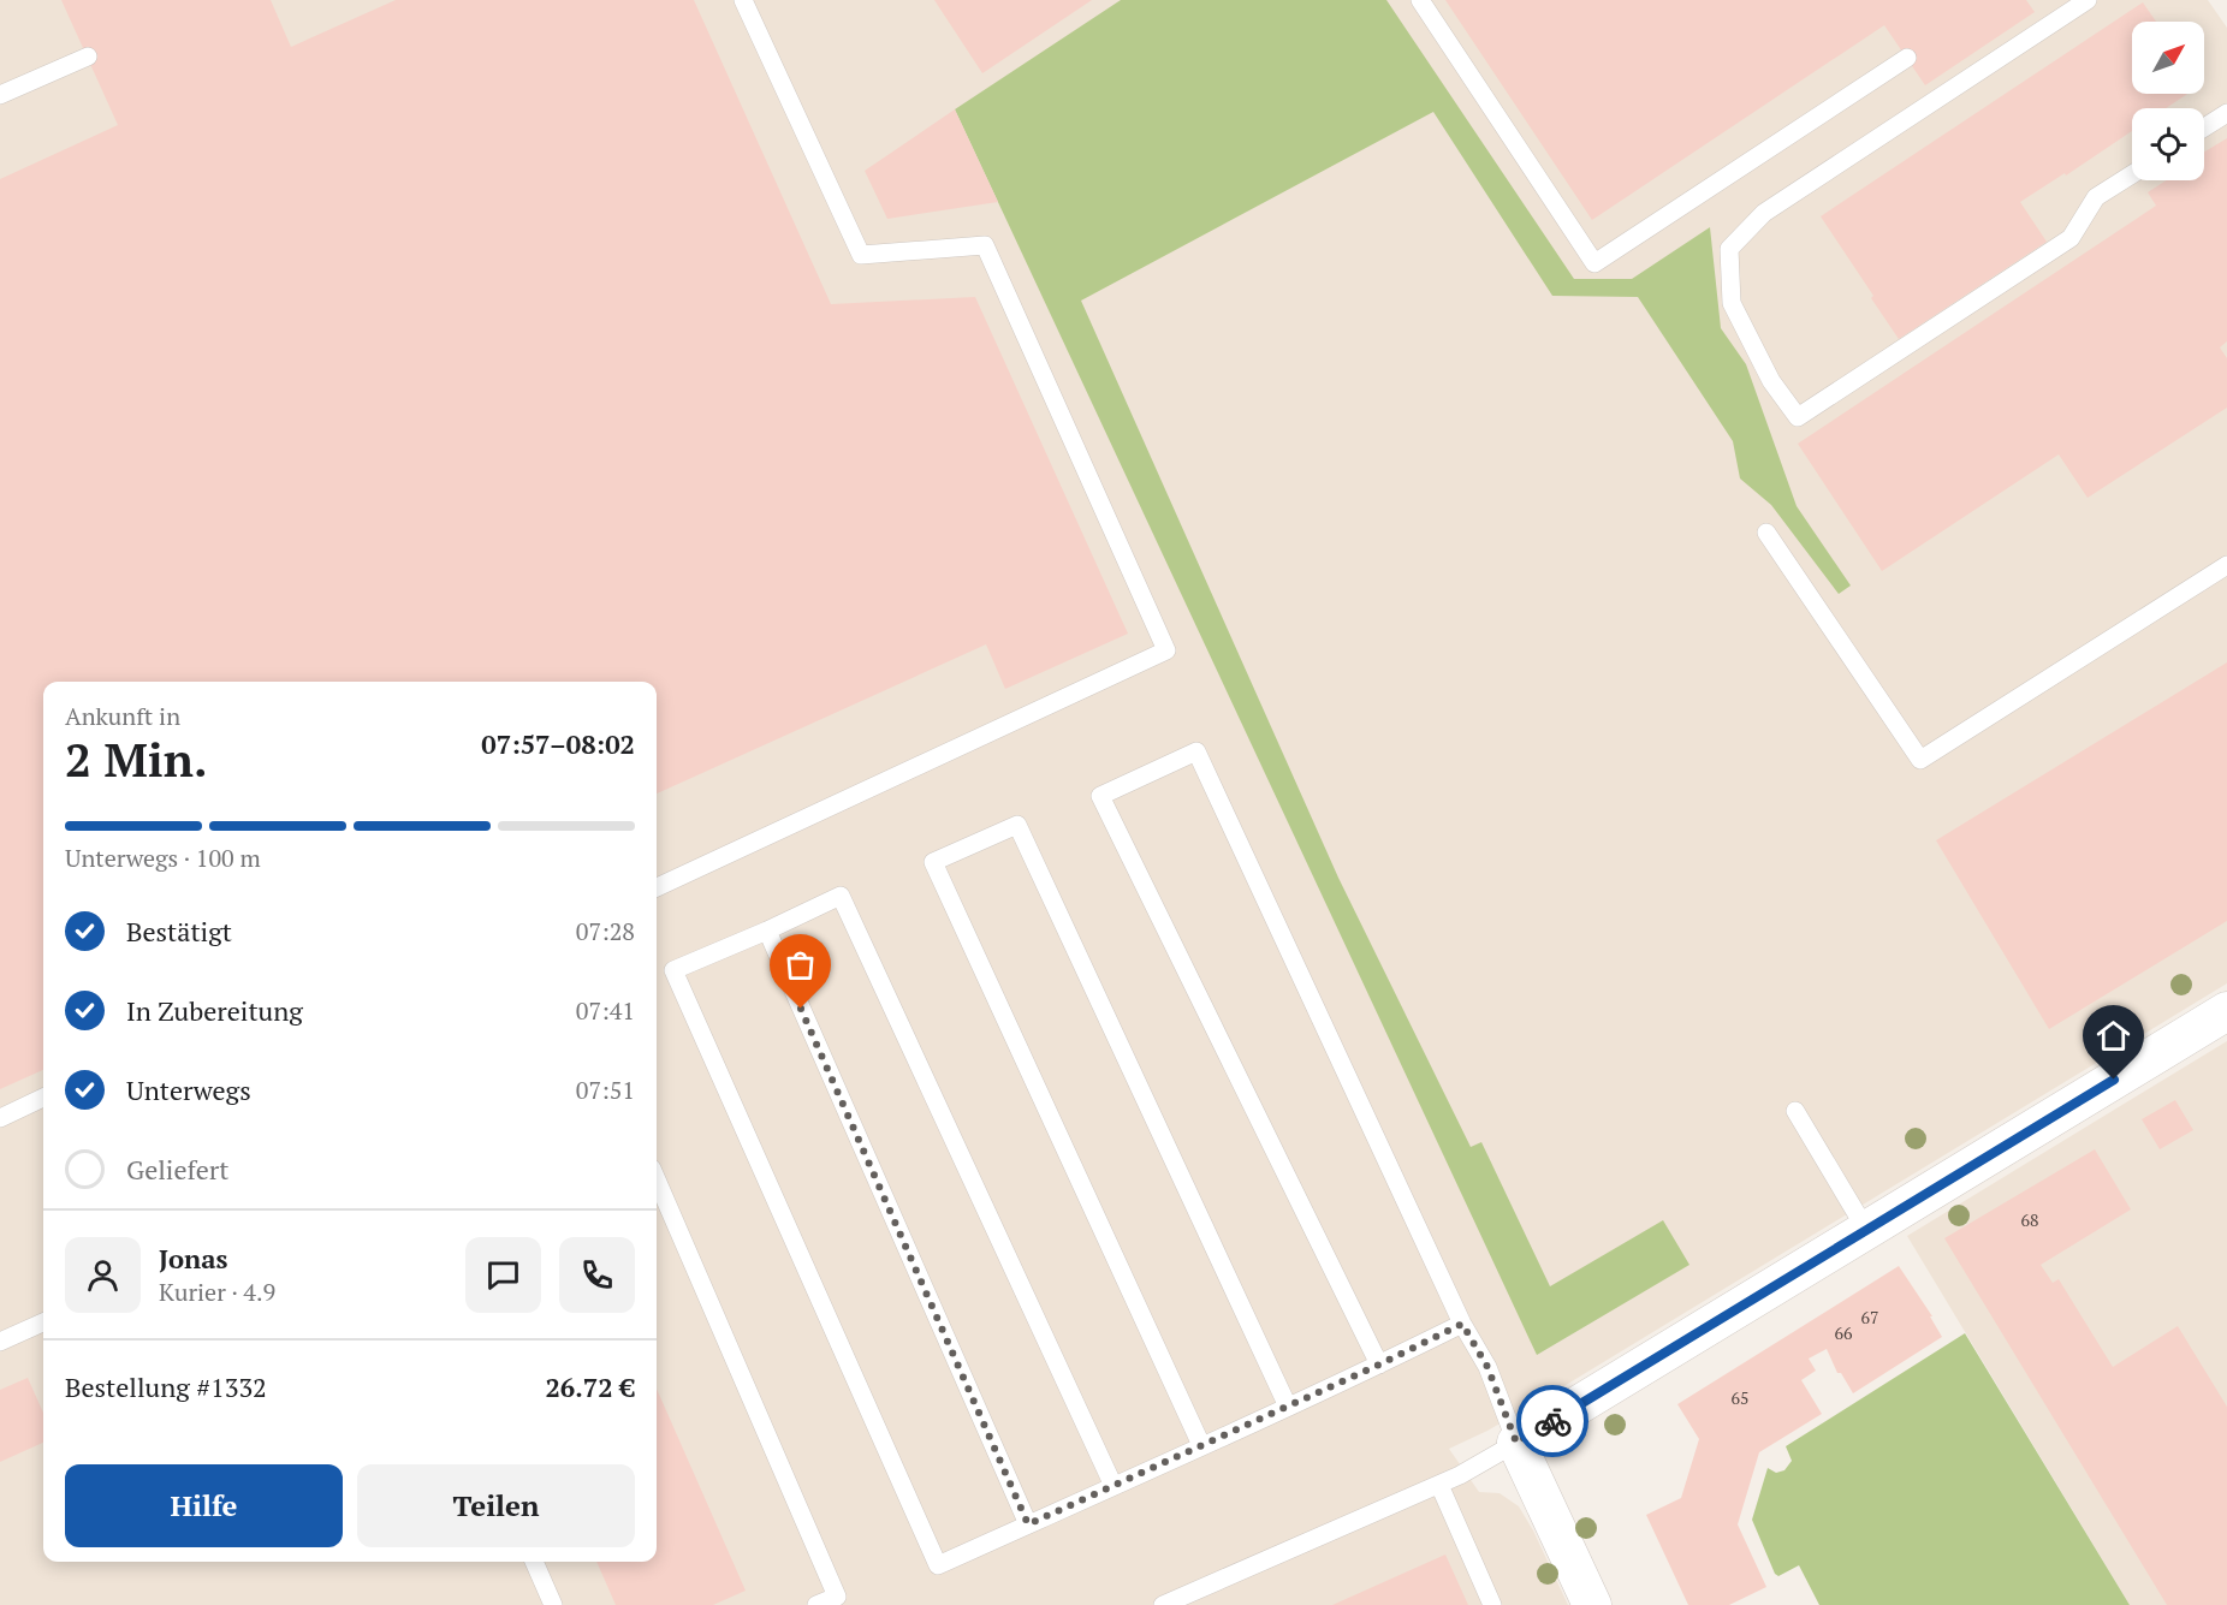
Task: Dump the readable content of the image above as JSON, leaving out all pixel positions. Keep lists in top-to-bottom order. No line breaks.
{"house_numbers":["68","67","66","65"],"north":"top right","page":{"heading":["2 Min.","Ankunft in","07:57–08:02"],"panel":["Jonas","Kurier · 4.9","Bestellung #1332","26.72 €"],"bar":"Unterwegs · 100 m","list":[["Bestätigt","07:28"],["In Zubereitung","07:41"],["Unterwegs","07:51"],"Geliefert"],"buttons":["Hilfe","Teilen"]}}
